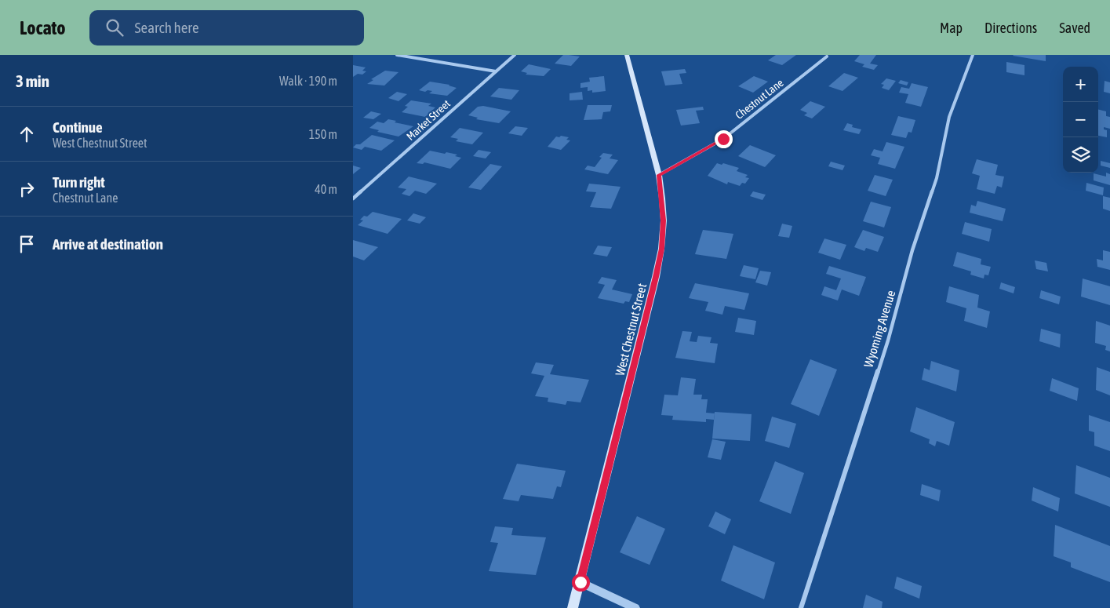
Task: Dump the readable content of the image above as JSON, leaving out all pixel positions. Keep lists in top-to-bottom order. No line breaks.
{"streets":{"main road":["West Chestnut Street"],"street":["Chestnut Lane","Market Street","Wyoming Avenue"]},"crossings":[["Chestnut Lane","West Chestnut Street"]],"page":{"header":"Locato","search":"Search here","nav":["Map","Directions","Saved"],"heading":["3 min","Walk · 190 m"],"map_buttons":["+","−"],"list":[["Continue","West Chestnut Street","150 m"],["Turn right","Chestnut Lane","40 m"],"Arrive at destination"]}}
